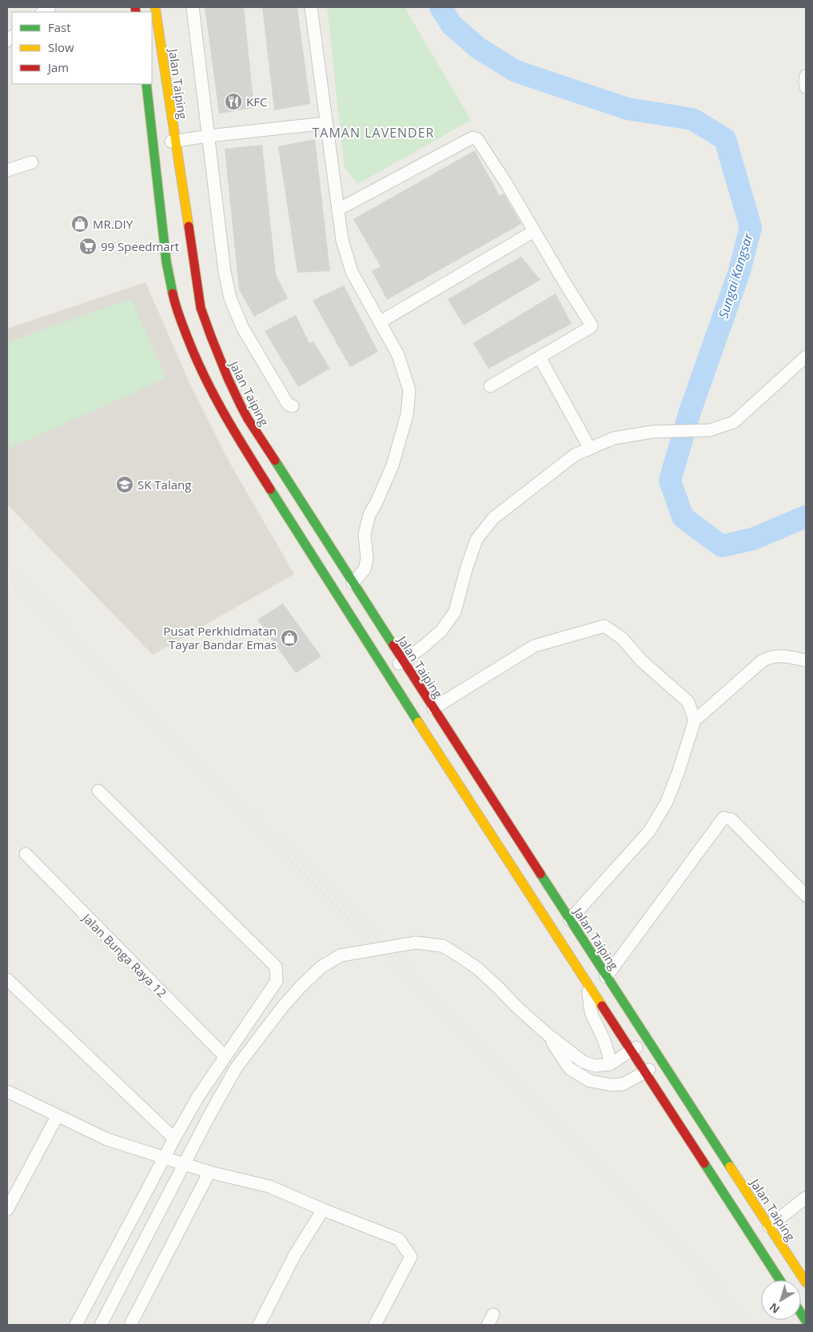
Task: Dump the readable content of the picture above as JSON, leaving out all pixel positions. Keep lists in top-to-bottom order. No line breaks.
{"streets":{"highway":["Jalan Taiping"],"street":["Jalan Bunga Raya 12"]},"districts":["TAMAN LAVENDER"],"water":["Sungai Kangsar"],"places":{"restaurant":["KFC"],"shop":["MR.DIY","Pusat Perkhidmatan Tayar Bandar Emas"],"supermarket":["99 Speedmart"],"school or university":["SK Talang"]},"legend":["Fast","Slow","Jam"],"north":"bottom left"}
